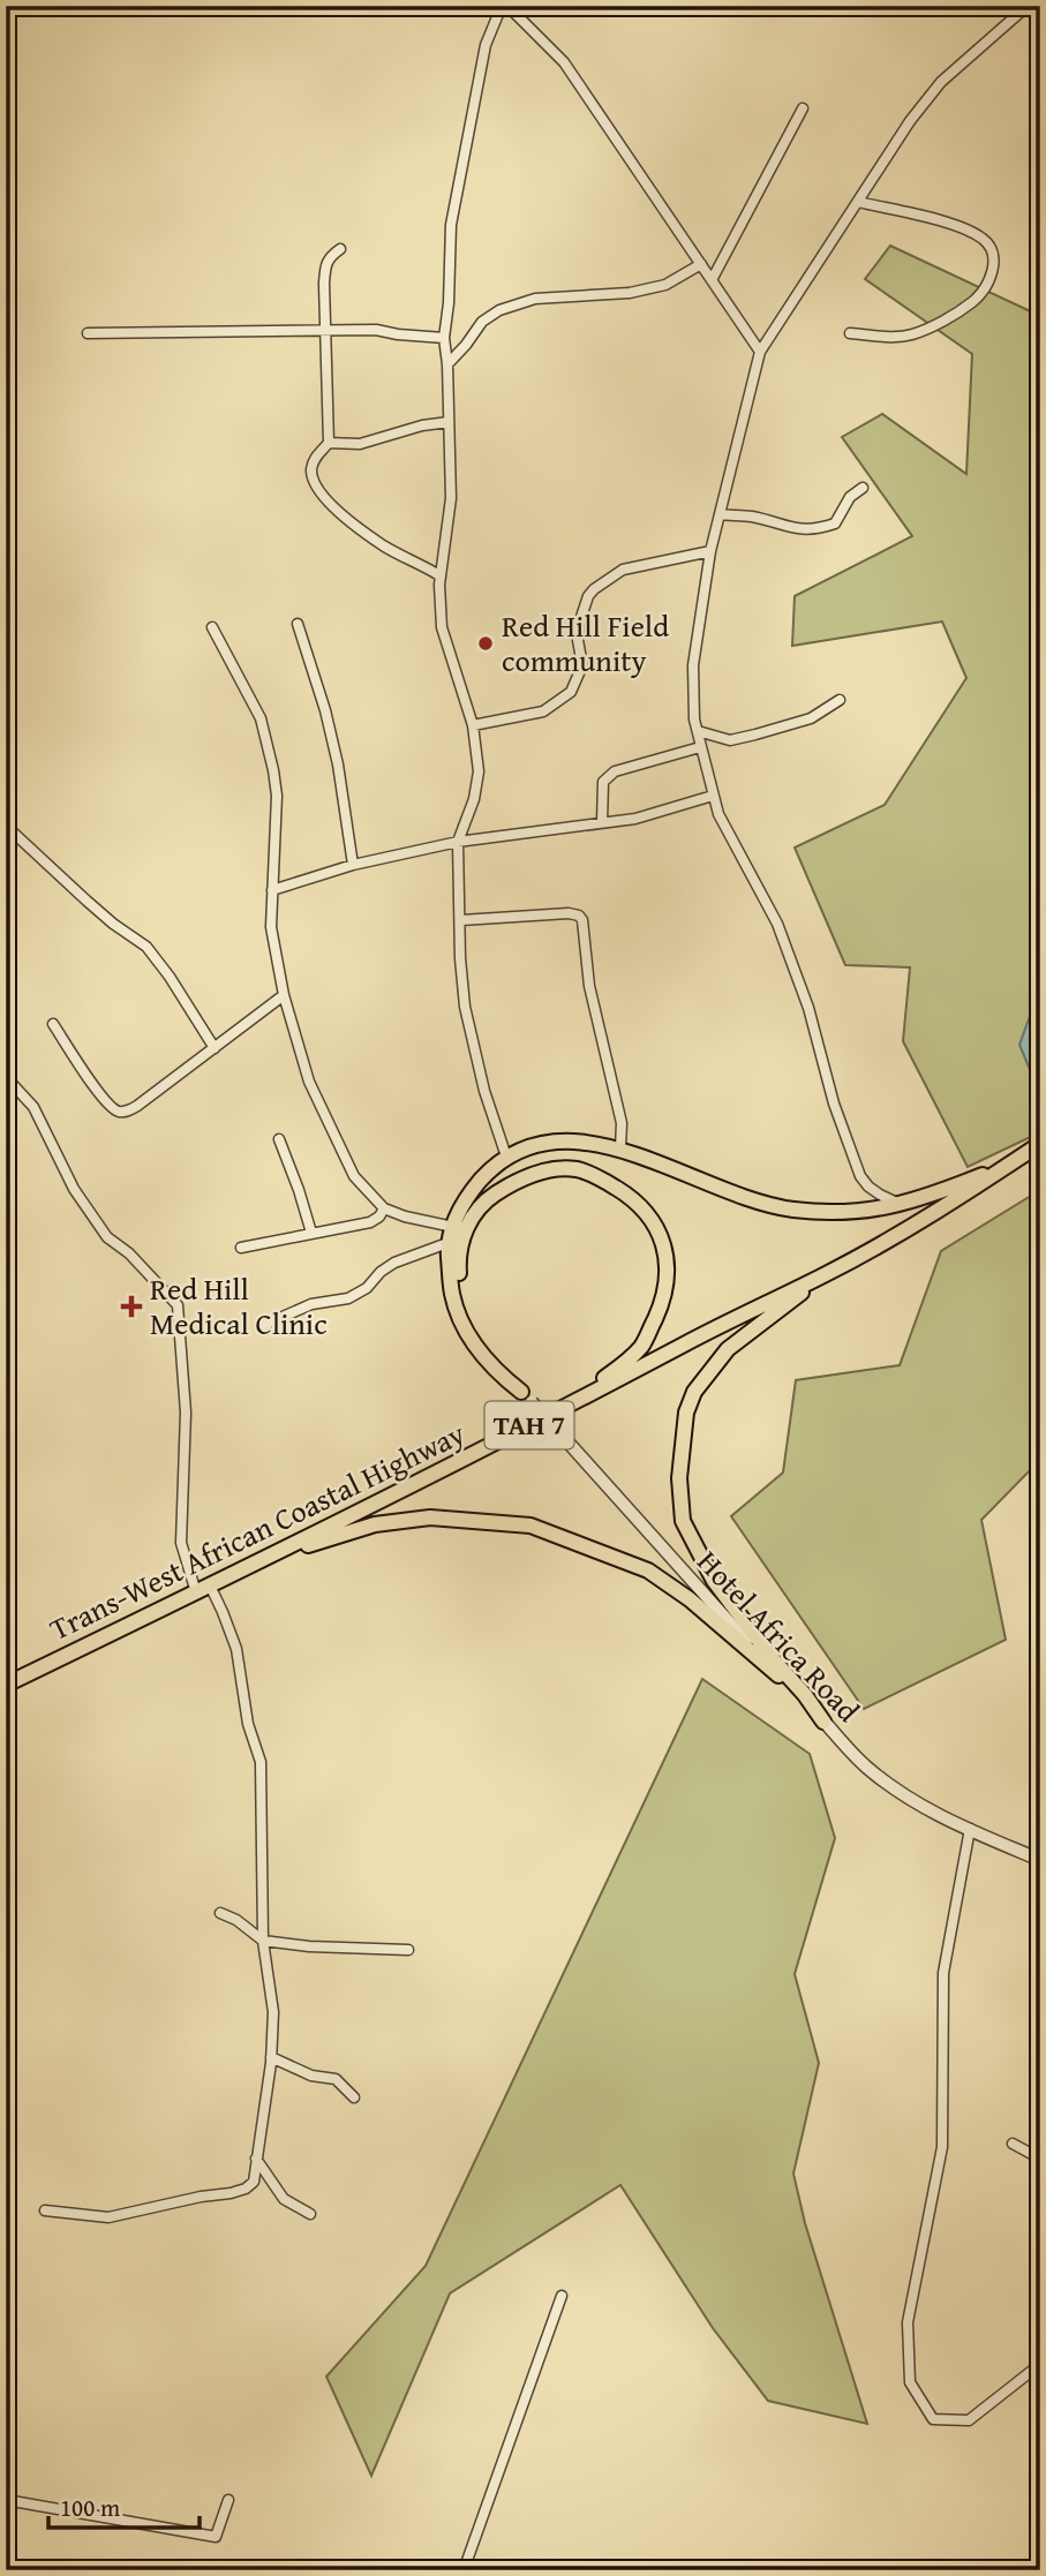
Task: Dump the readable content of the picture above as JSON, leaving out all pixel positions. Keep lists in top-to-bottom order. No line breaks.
{"streets":{"highway":["TAH 7","Trans-West African Coastal Highway"],"street":["Hotel Africa Road"]},"places":{"other":["Red Hill Field community"],"health":["Red Hill Medical Clinic"]},"scale_bar":"100 m"}
